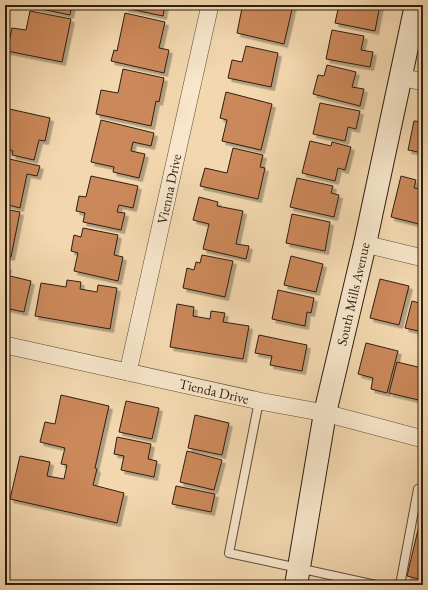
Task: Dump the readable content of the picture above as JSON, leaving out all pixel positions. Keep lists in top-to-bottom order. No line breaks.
{"streets":{"street":["Vienna Drive","South Mills Avenue","Tienda Drive"]},"crossings":[["Vienna Drive","Tienda Drive"],["South Mills Avenue","Tienda Drive"]]}
